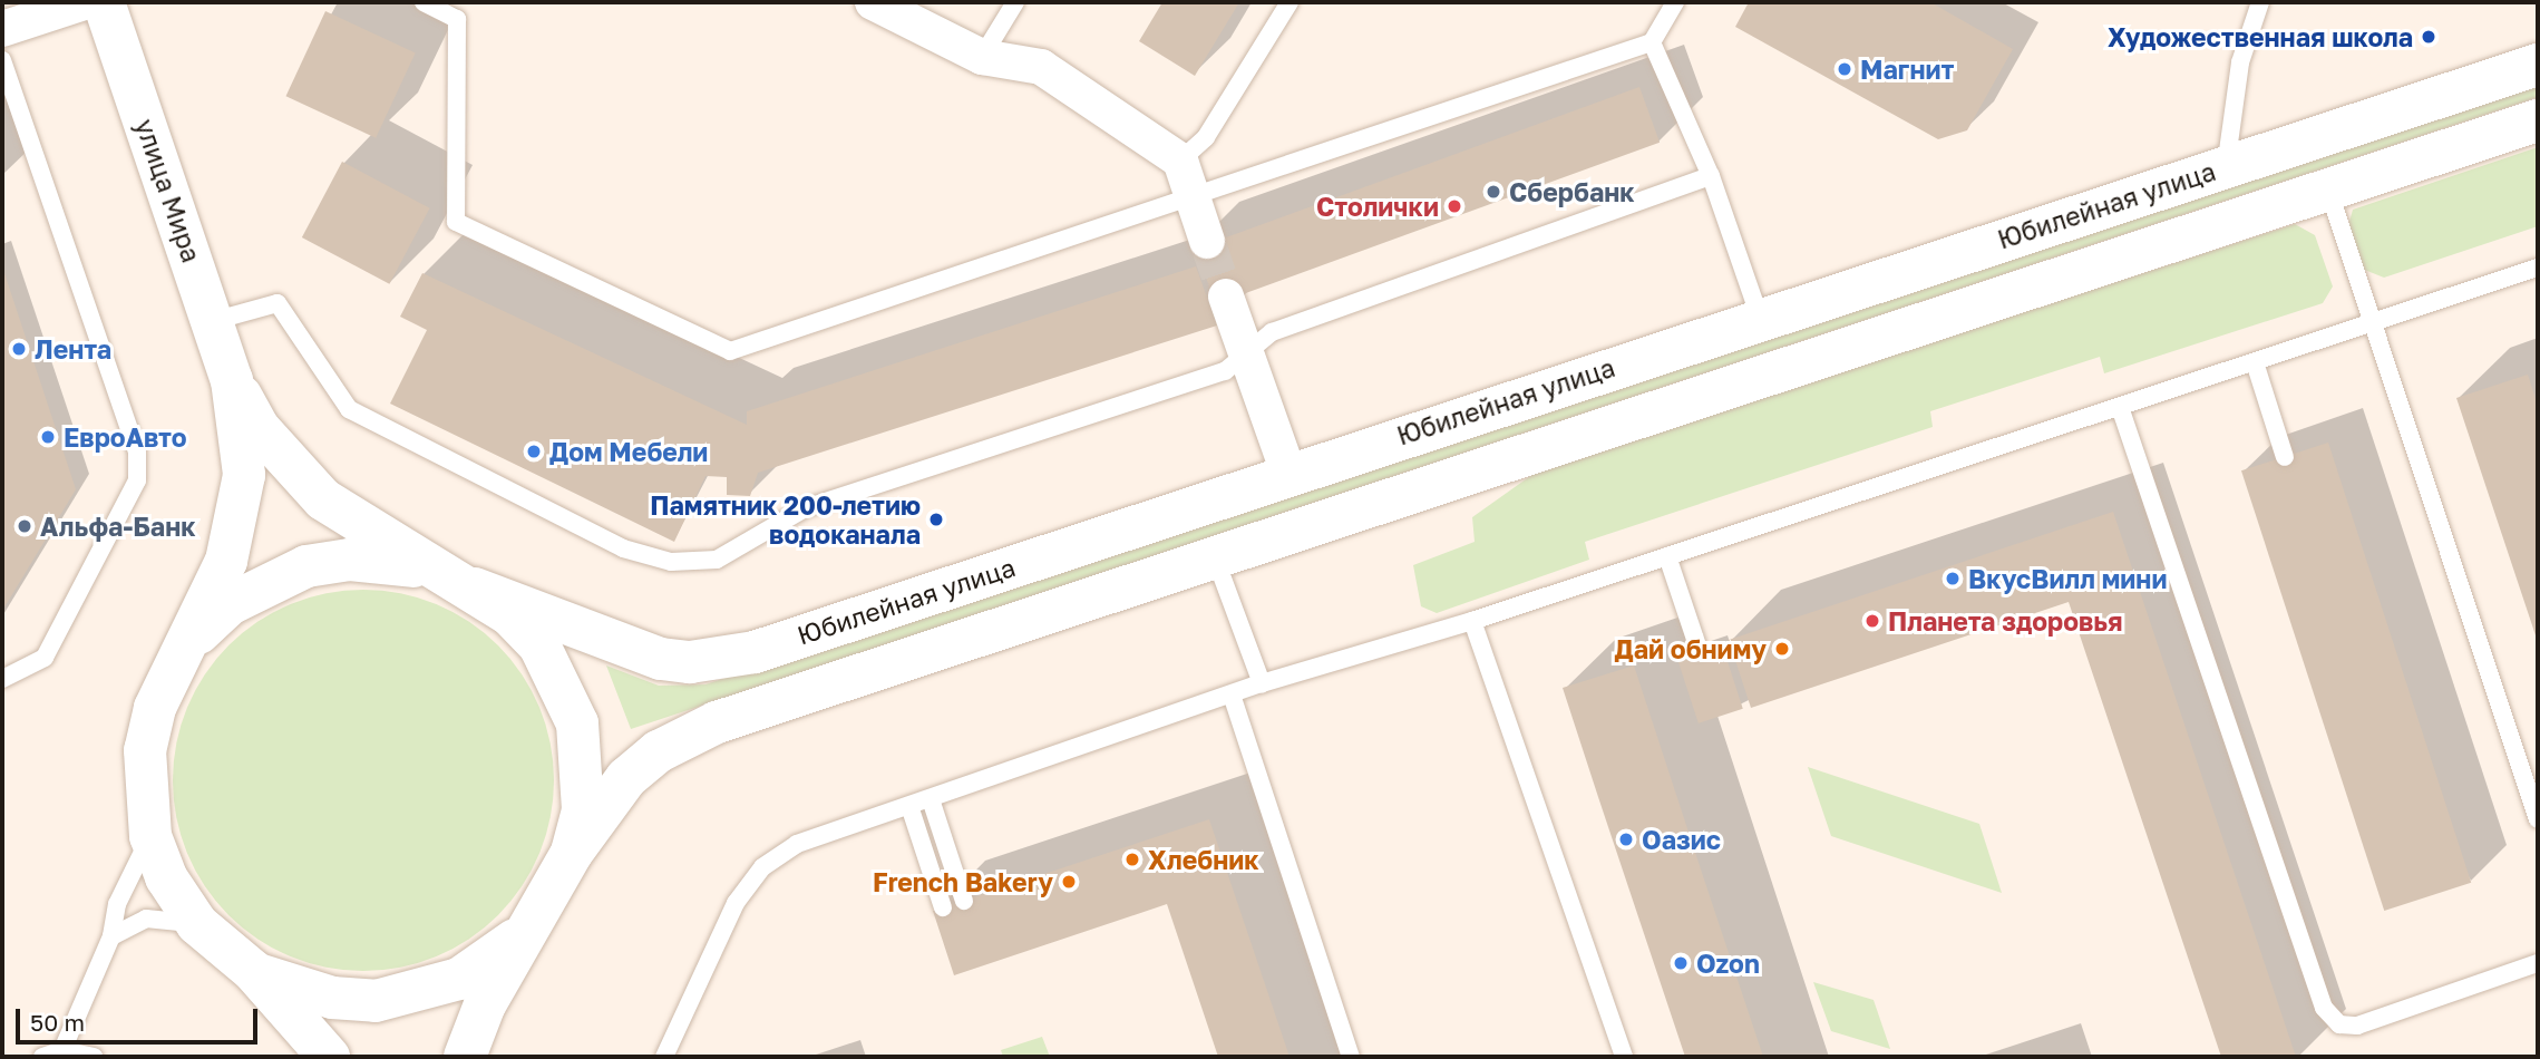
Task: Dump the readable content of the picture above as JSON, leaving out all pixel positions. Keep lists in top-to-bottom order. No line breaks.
{"streets":{"main road":["улица Мира","Юбилейная улица"]},"crossings":[["улица Мира","Юбилейная улица"]],"places":["Художественная школа","Магнит","Сбербанк","Столички","Лента","ЕвроАвто","Дом Мебели","Памятник 200-летию водоканала","Альфа-Банк","ВкусВилл мини","Планета здоровья","Дай обниму","Оазис","Хлебник","French Bakery","Ozon"],"scale_bar":"50 m"}
